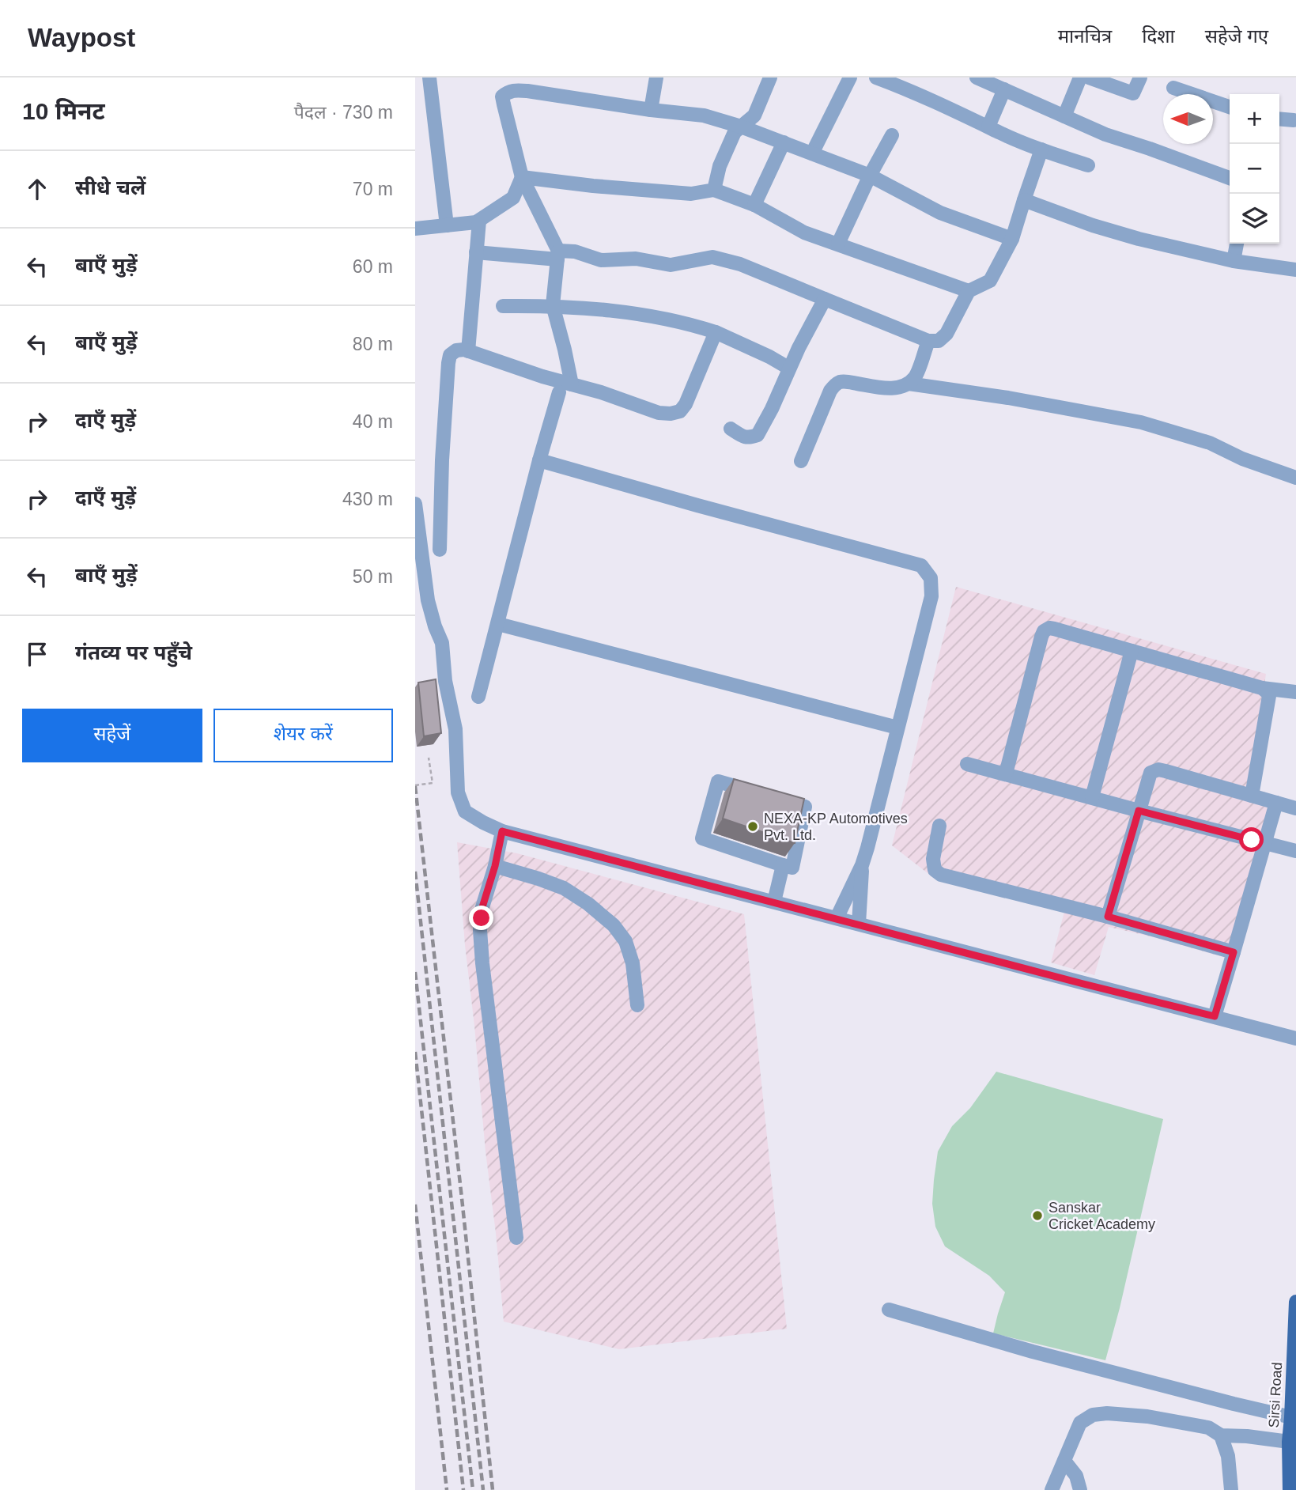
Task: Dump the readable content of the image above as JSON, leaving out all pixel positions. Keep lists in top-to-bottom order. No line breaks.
{"streets":{"main road":["Sirsi Road"]},"places":["NEXA-KP Automotives Pvt. Ltd.","Sanskar Cricket Academy"],"north":"left","page":{"header":"Waypost","nav":["मानचित्र","दिशा","सहेजे गए"],"heading":["10 मिनट","पैदल · 730 m"],"map_buttons":["+","−"],"list":[["सीधे चलें","70 m"],["बाएँ मुड़ें","60 m"],["बाएँ मुड़ें","80 m"],["दाएँ मुड़ें","40 m"],["दाएँ मुड़ें","430 m"],["बाएँ मुड़ें","50 m"],"गंतव्य पर पहुँचे"],"buttons":["सहेजें","शेयर करें"]}}
